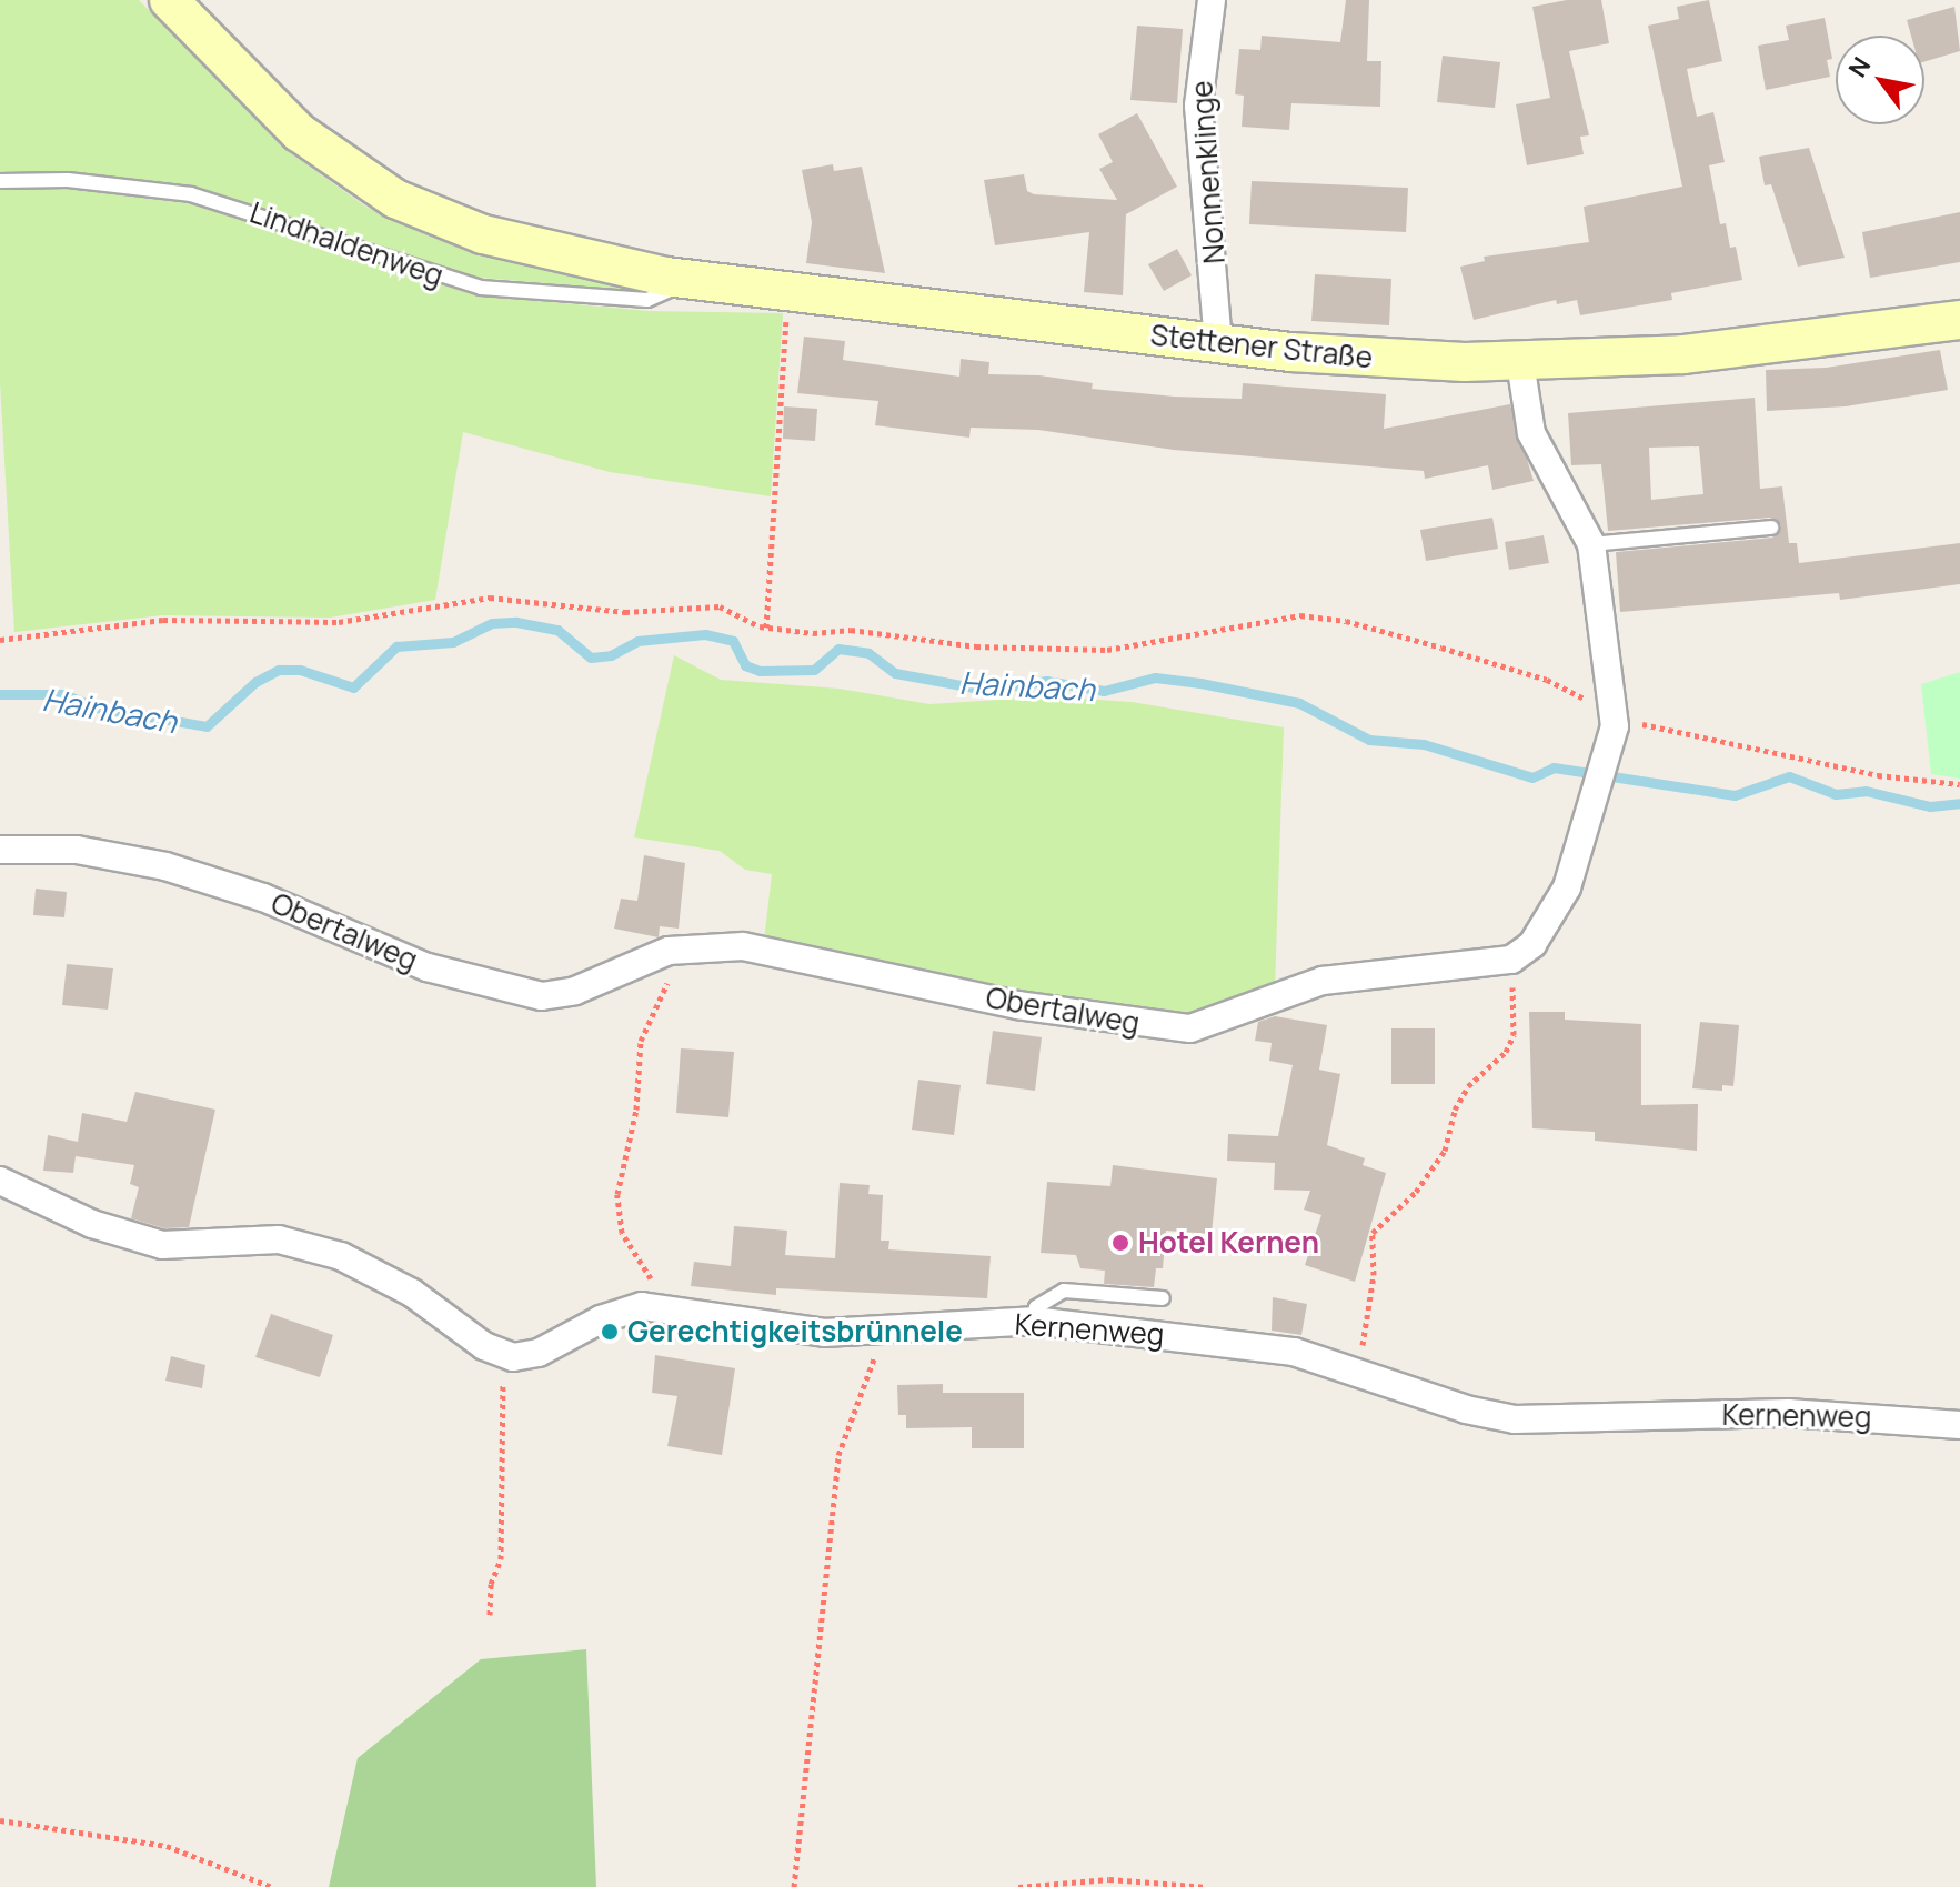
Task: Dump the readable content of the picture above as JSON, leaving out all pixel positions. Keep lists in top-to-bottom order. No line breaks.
{"streets":{"main road":["Stettener Straße"],"street":["Nonnenklinge","Obertalweg","Kernenweg"],"lane":["Lindhaldenweg"]},"crossings":[["Nonnenklinge","Stettener Straße"],["Lindhaldenweg","Stettener Straße"]],"water":["Hainbach"],"places":["Hotel Kernen","Gerechtigkeitsbrünnele"],"north":"top left"}
